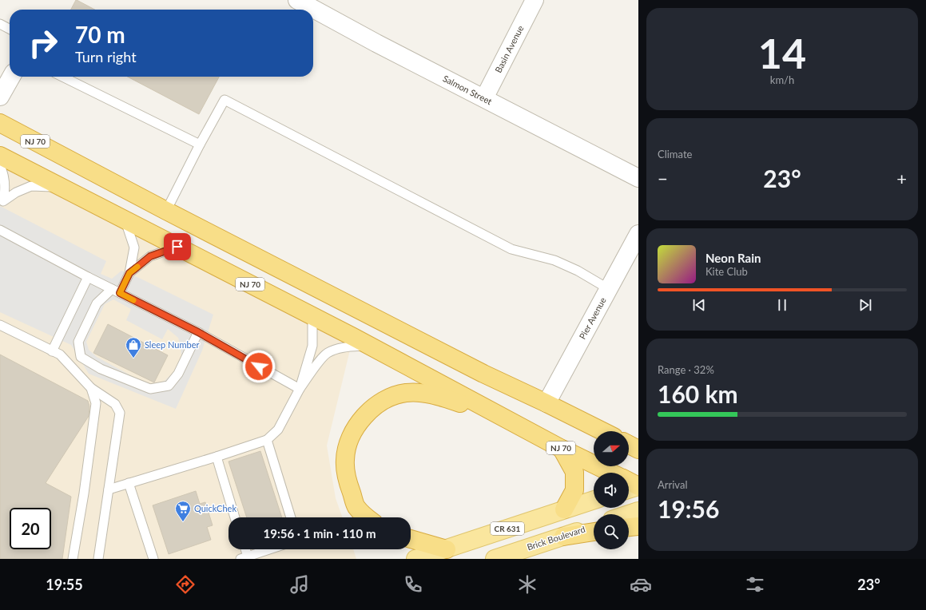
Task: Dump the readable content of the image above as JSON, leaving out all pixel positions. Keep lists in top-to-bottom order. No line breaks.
{"streets":{"highway":["NJ 70"],"main road":["CR 631","Brick Boulevard"],"street":["Basin Avenue","Salmon Street","Pier Avenue"]},"crossings":[["Basin Avenue","Salmon Street"],["NJ 70","Pier Avenue"]],"places":{"shop":["Sleep Number"],"supermarket":["QuickChek"]},"north":"right","page":{"tile":[["14","km/h"],"Climate",["Range · 32%","160 km"],["Arrival","19:56"]],"turn":["70 m","Turn right"],"heat":["−","23°","+"],"song":["Neon Rain","Kite Club"],"limit":"20","trip":"19:56 · 1 min · 110 m","tabs":["19:55","23°"]}}
